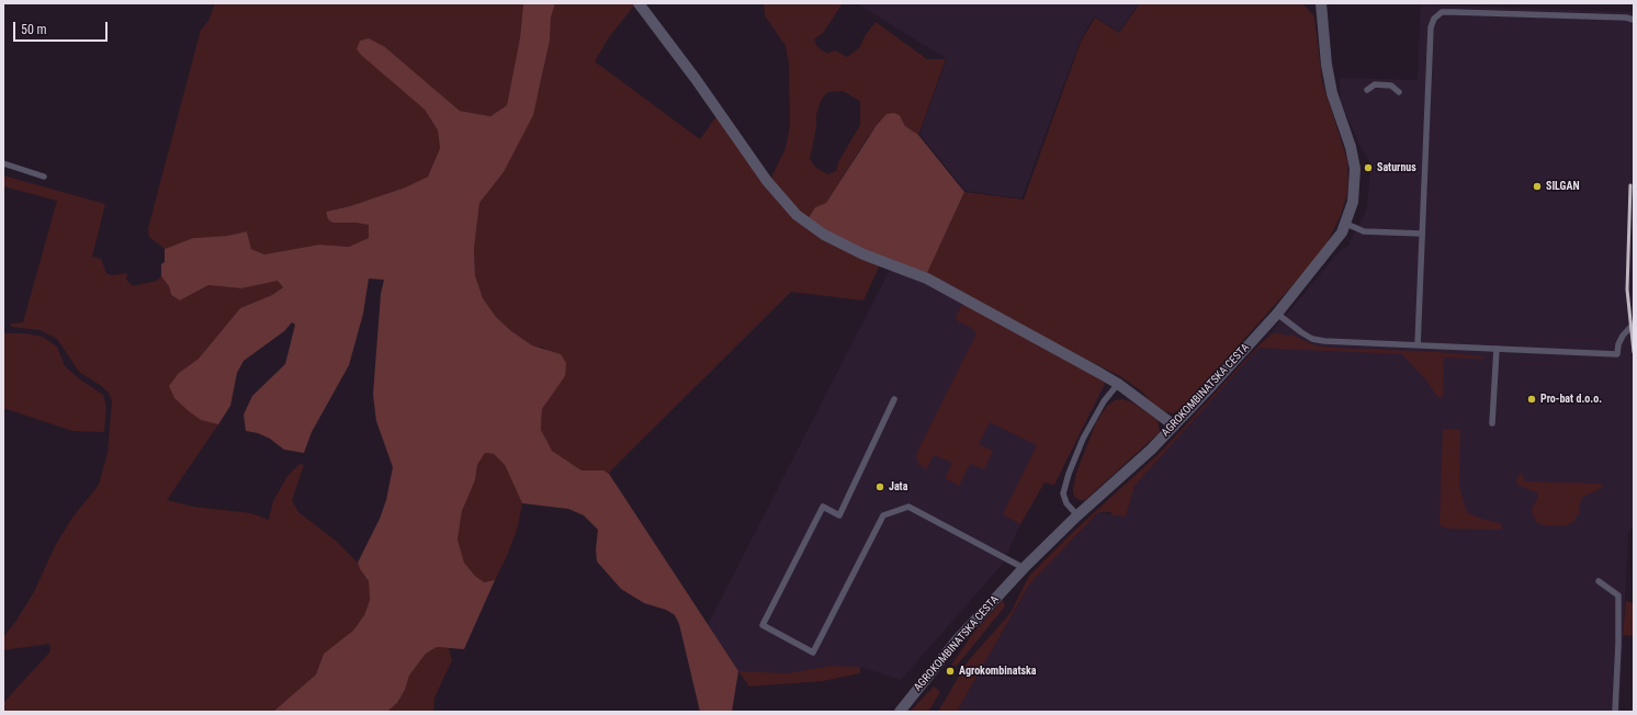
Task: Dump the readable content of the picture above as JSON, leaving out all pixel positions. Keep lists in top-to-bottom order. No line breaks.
{"streets":{"street":["AGROKOMBINATSKA CESTA"]},"places":["Saturnus","SILGAN","Pro-bat d.o.o.","Jata","Agrokombinatska"],"scale_bar":"50 m"}
